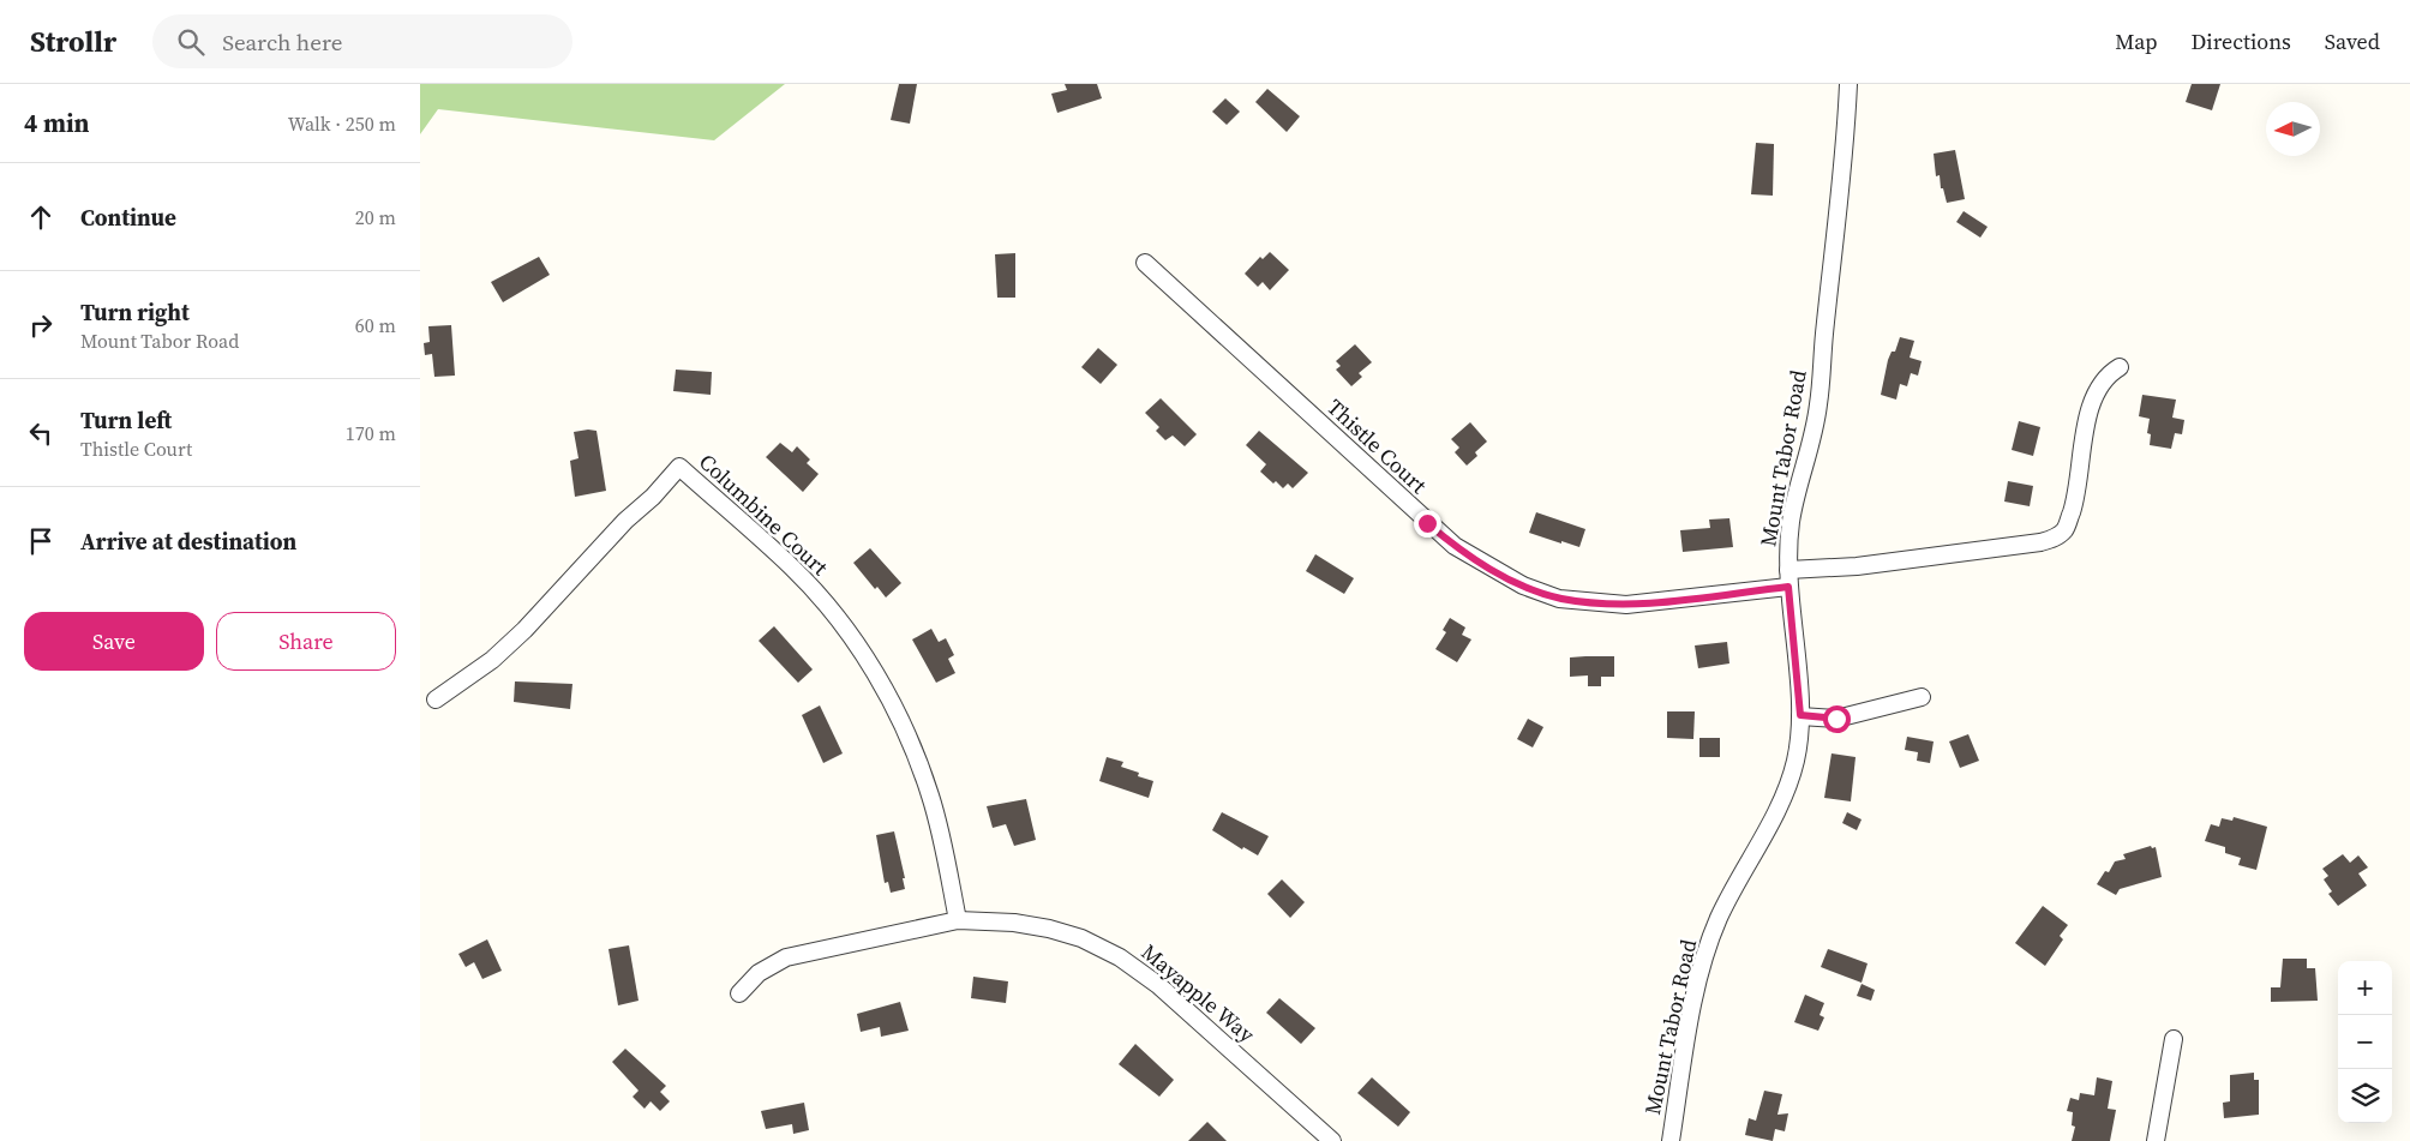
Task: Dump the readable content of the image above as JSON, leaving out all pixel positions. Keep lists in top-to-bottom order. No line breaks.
{"streets":{"street":["Thistle Court","Mount Tabor Road","Columbine Court","Mayapple Way"]},"crossings":[["Thistle Court","Mount Tabor Road"],["Columbine Court","Mayapple Way"]],"north":"left","page":{"header":"Strollr","search":"Search here","nav":["Map","Directions","Saved"],"heading":["4 min","Walk · 250 m"],"list":[["Continue","20 m"],["Turn right","Mount Tabor Road","60 m"],["Turn left","Thistle Court","170 m"],"Arrive at destination"],"buttons":["Save","Share"],"map_buttons":["+","−"]}}
